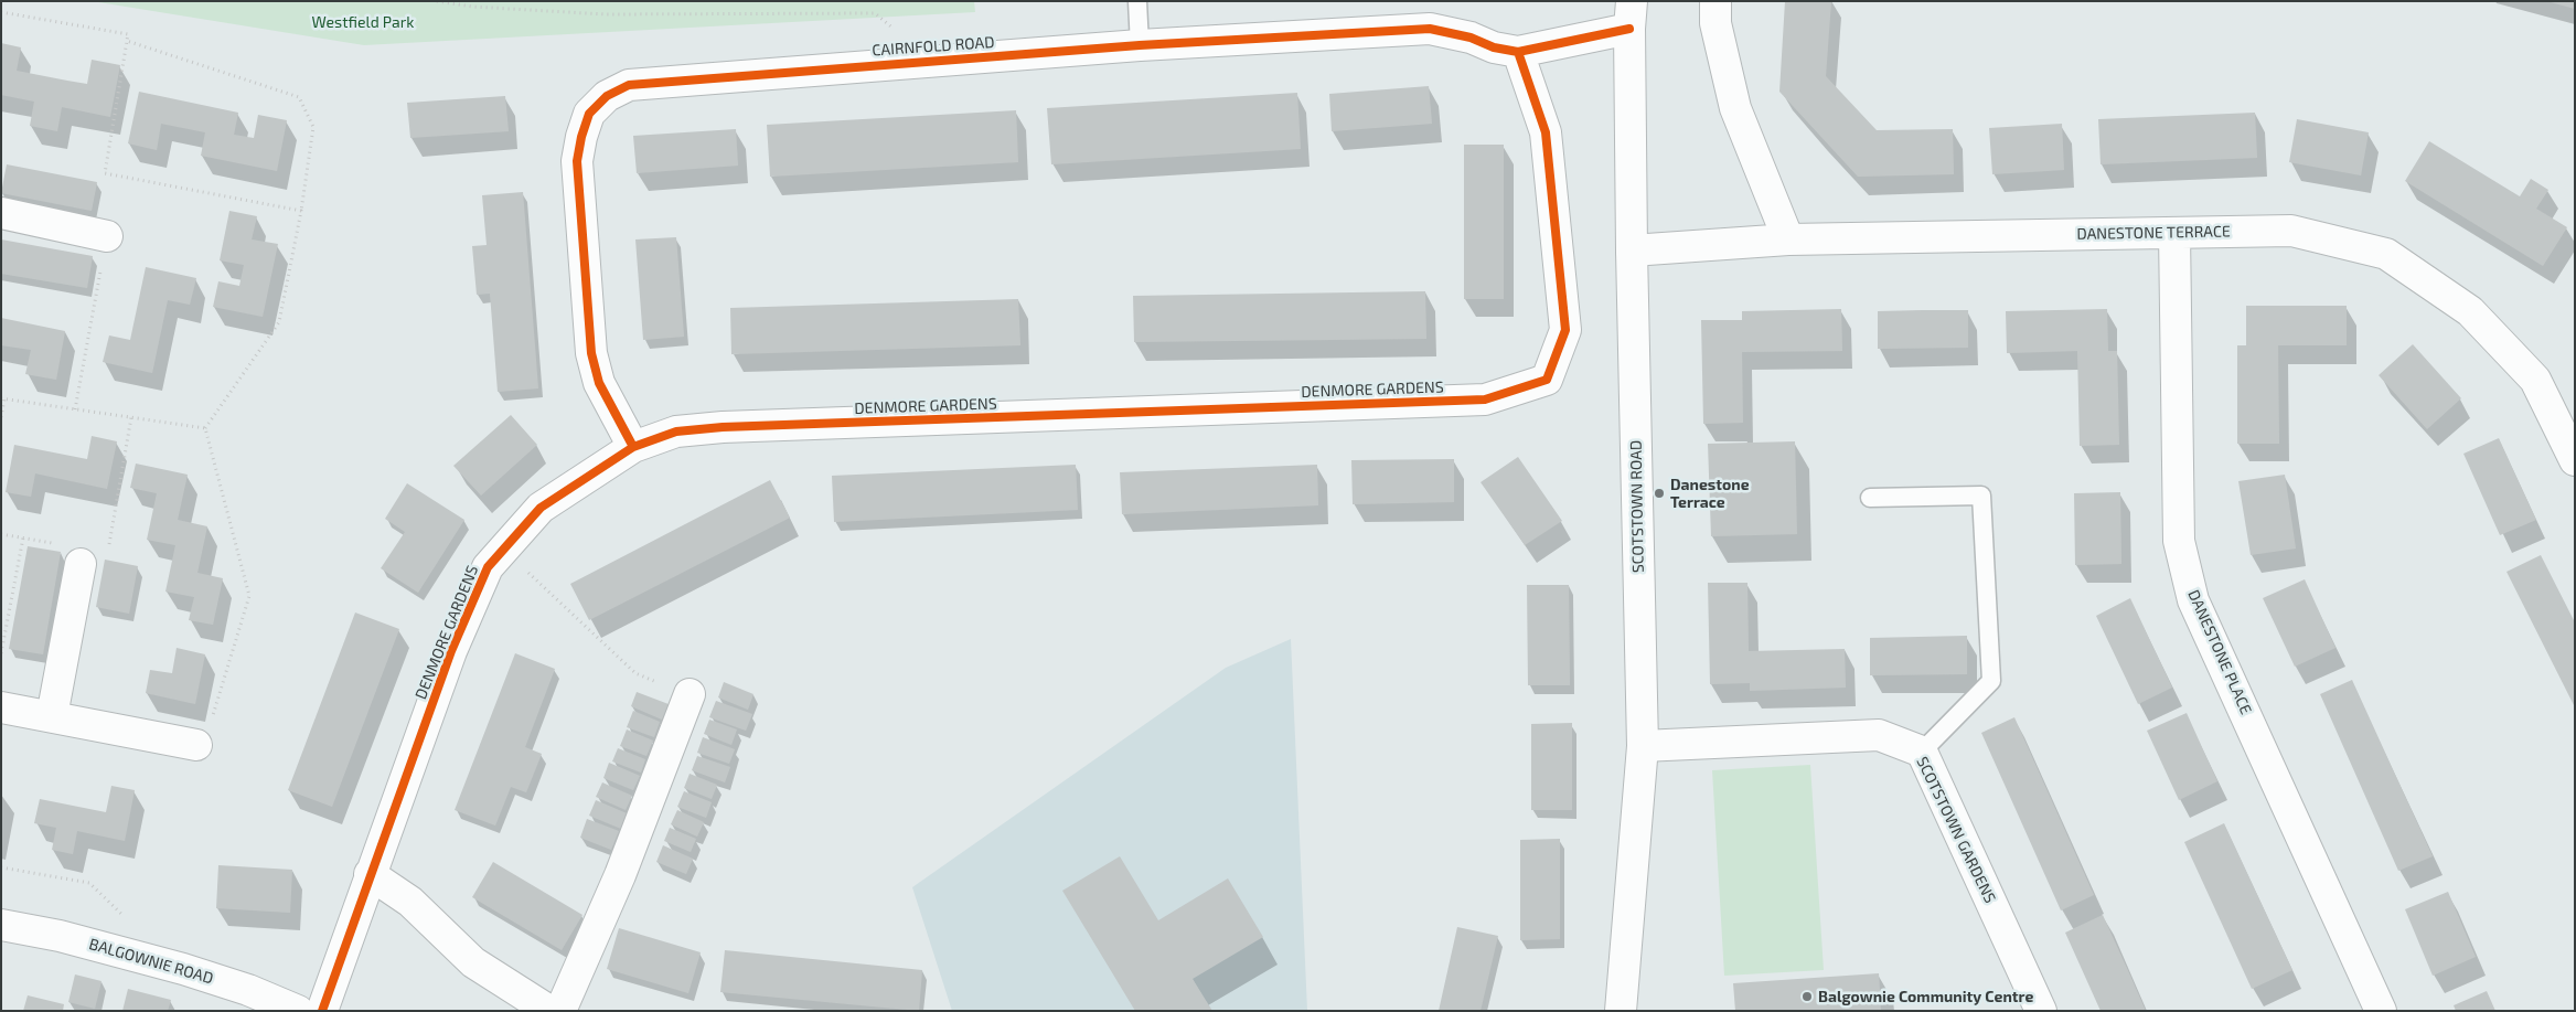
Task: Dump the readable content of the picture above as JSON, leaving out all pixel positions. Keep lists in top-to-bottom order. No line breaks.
{"streets":{"street":["CAIRNFOLD ROAD","DANESTONE TERRACE","DENMORE GARDENS","SCOTSTOWN ROAD","DANESTONE PLACE","SCOTSTOWN GARDENS","BALGOWNIE ROAD"]},"crossings":[["CAIRNFOLD ROAD","DENMORE GARDENS"],["CAIRNFOLD ROAD","SCOTSTOWN ROAD"],["DANESTONE TERRACE","SCOTSTOWN ROAD"],["DANESTONE TERRACE","DANESTONE PLACE"],["SCOTSTOWN ROAD","SCOTSTOWN GARDENS"]],"parks":["Westfield Park"],"places":["Danestone Terrace","Balgownie Community Centre"]}
